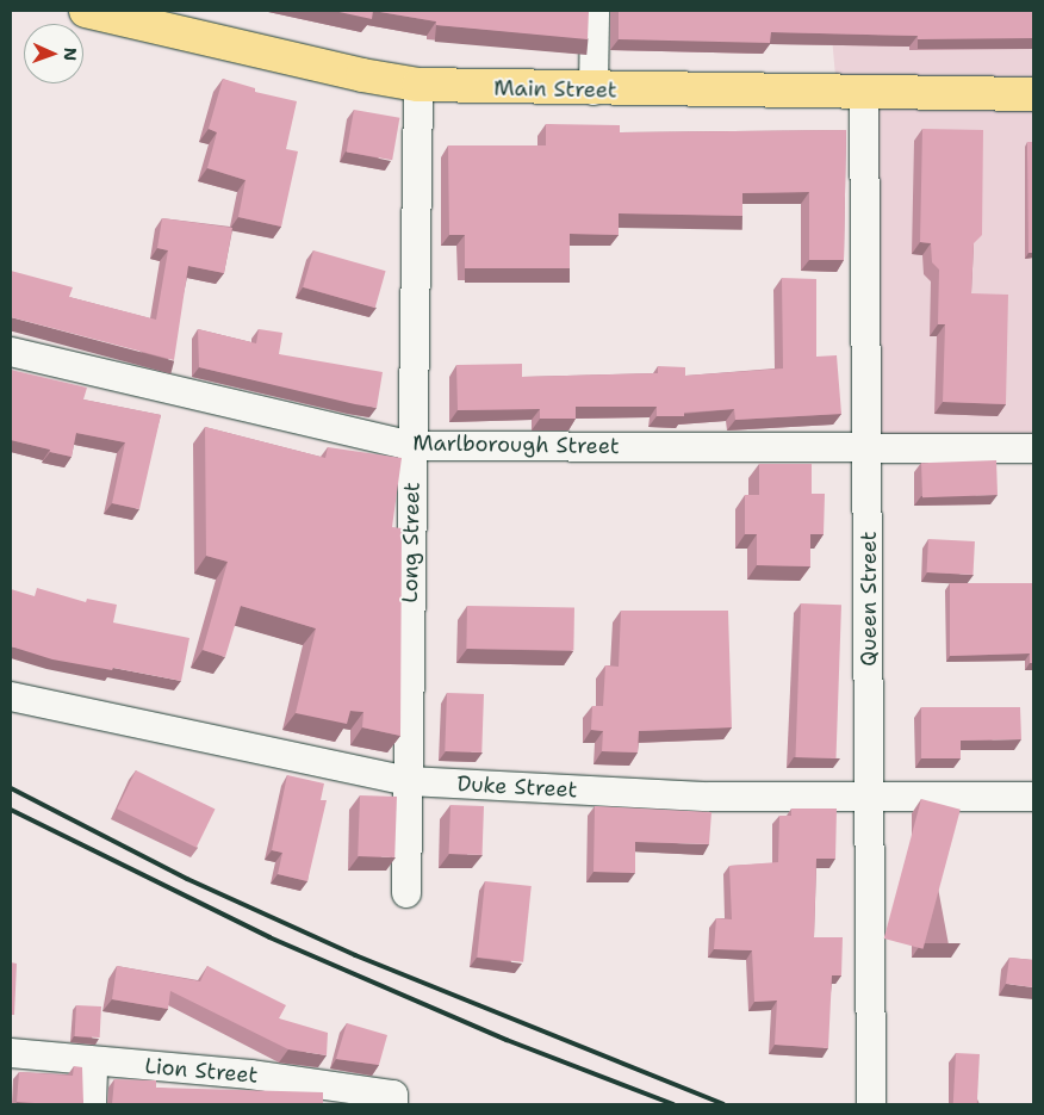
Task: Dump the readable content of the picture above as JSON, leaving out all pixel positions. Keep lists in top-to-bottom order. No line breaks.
{"streets":{"main road":["Main Street"],"street":["Marlborough Street","Long Street","Queen Street","Duke Street","Lion Street"]},"crossings":[["Main Street","Long Street"],["Main Street","Queen Street"],["Marlborough Street","Long Street"],["Marlborough Street","Queen Street"],["Long Street","Duke Street"],["Queen Street","Duke Street"]],"north":"right"}
